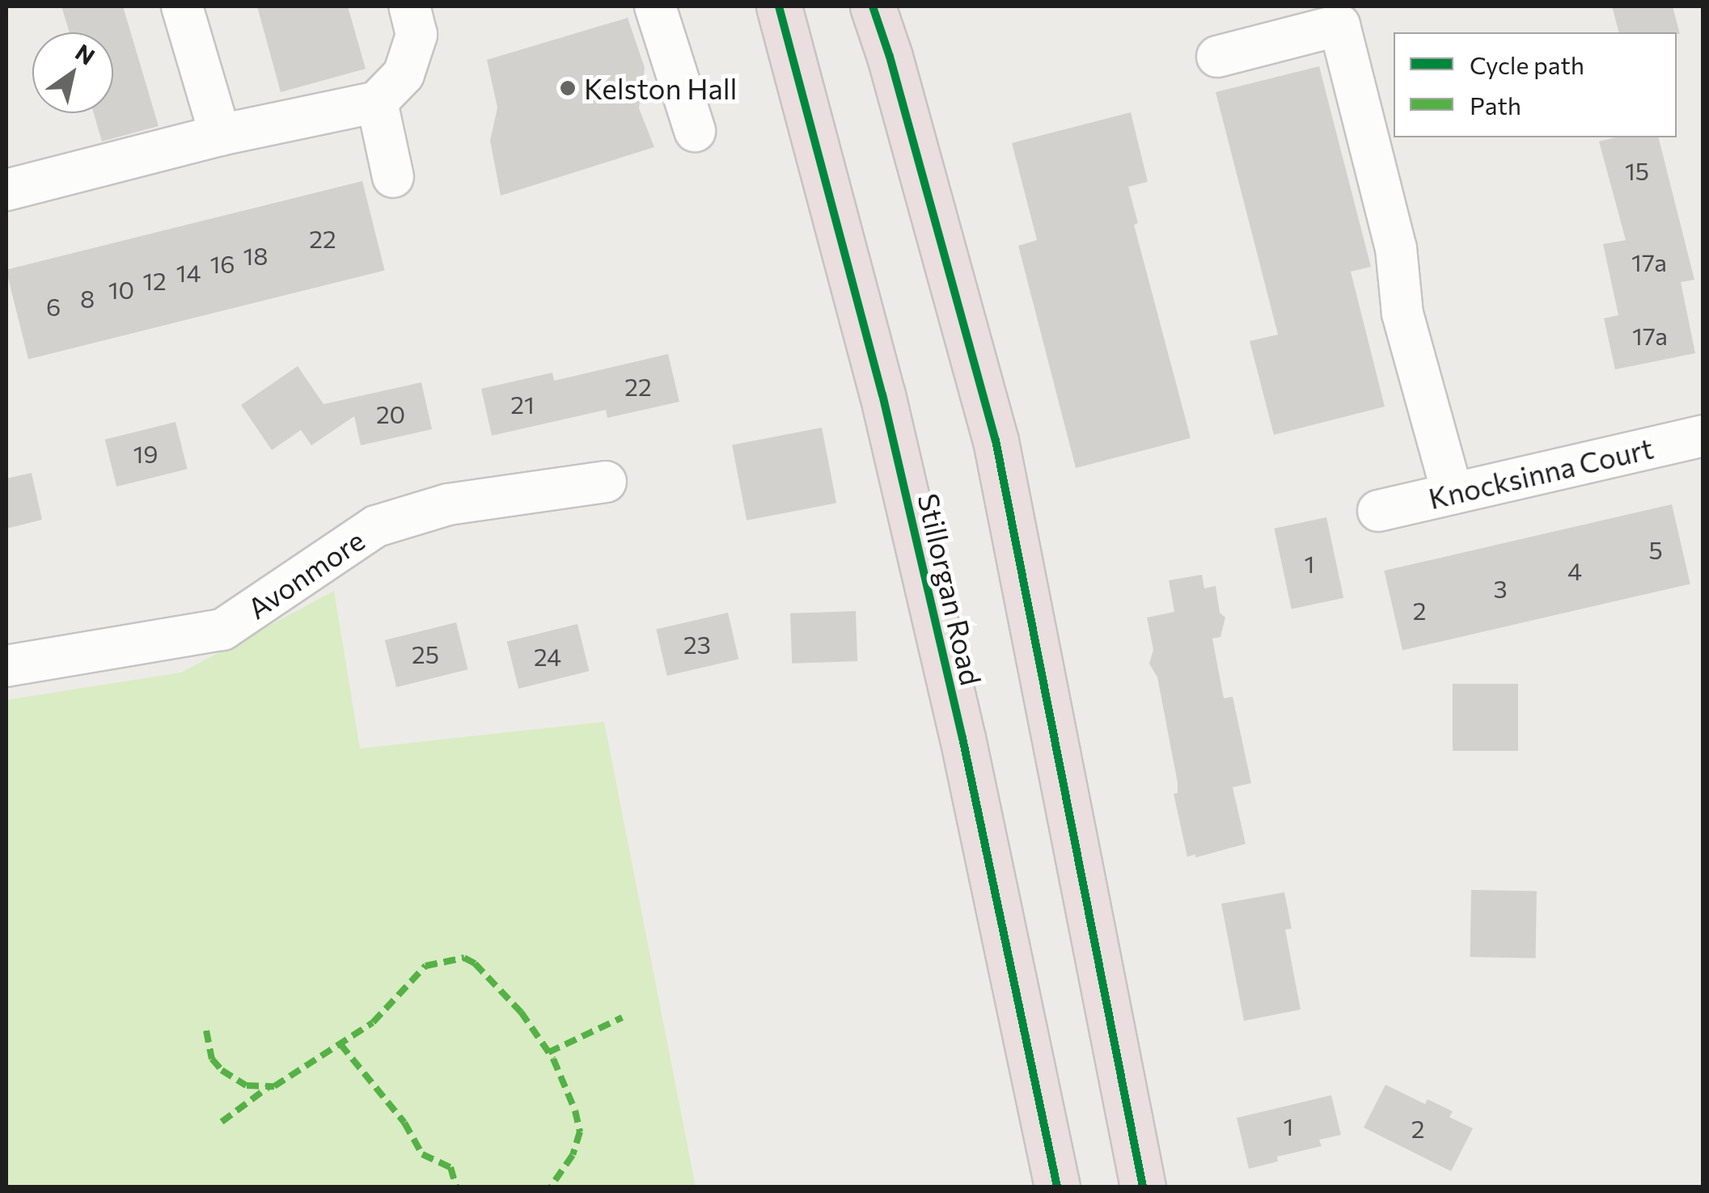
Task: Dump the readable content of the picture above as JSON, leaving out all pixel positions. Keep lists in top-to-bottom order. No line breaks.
{"streets":{"highway":["Stillorgan Road"],"street":["Knocksinna Court","Avonmore"]},"places":["Kelston Hall"],"house_numbers":["15","22","18","17a","16","14","12","10","8","6","17a","22","21","20","19","5","1","4","3","2","23","25","24","1","2"],"legend":["Cycle path","Path"],"north":"top right"}
